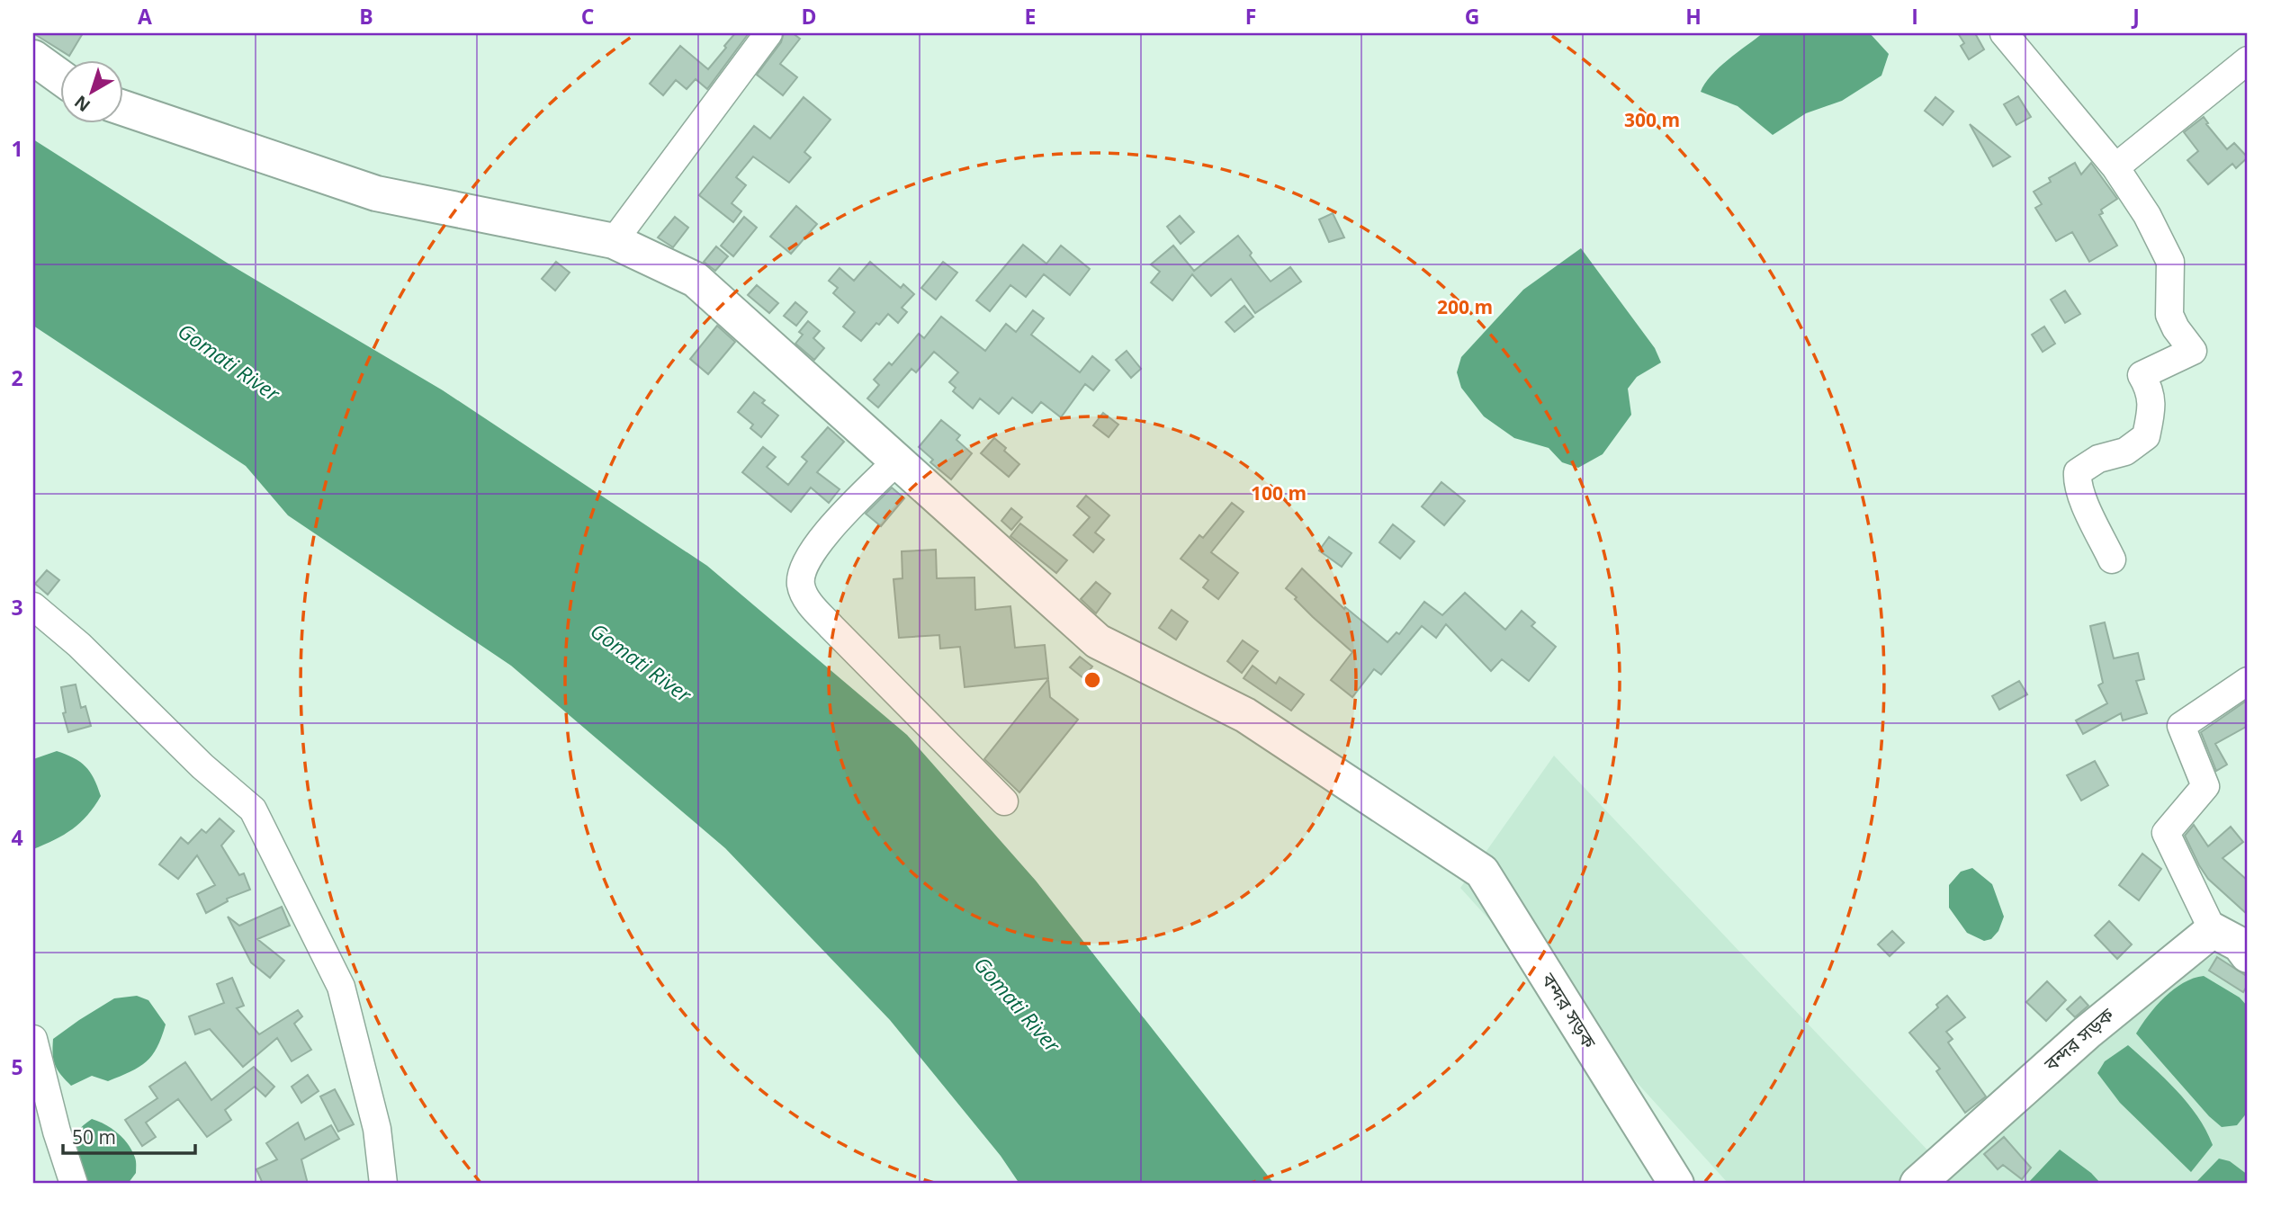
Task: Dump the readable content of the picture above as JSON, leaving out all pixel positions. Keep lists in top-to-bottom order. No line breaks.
{"streets":{"highway":["বন্দর সড়ক"]},"water":["Gomati River"],"scale_bar":"50 m","north":"bottom left","grid":{"columns":["A","B","C","D","E","F","G","H","I","J"],"rows":["1","2","3","4","5"]},"rings":["300 m","200 m","100 m"]}
